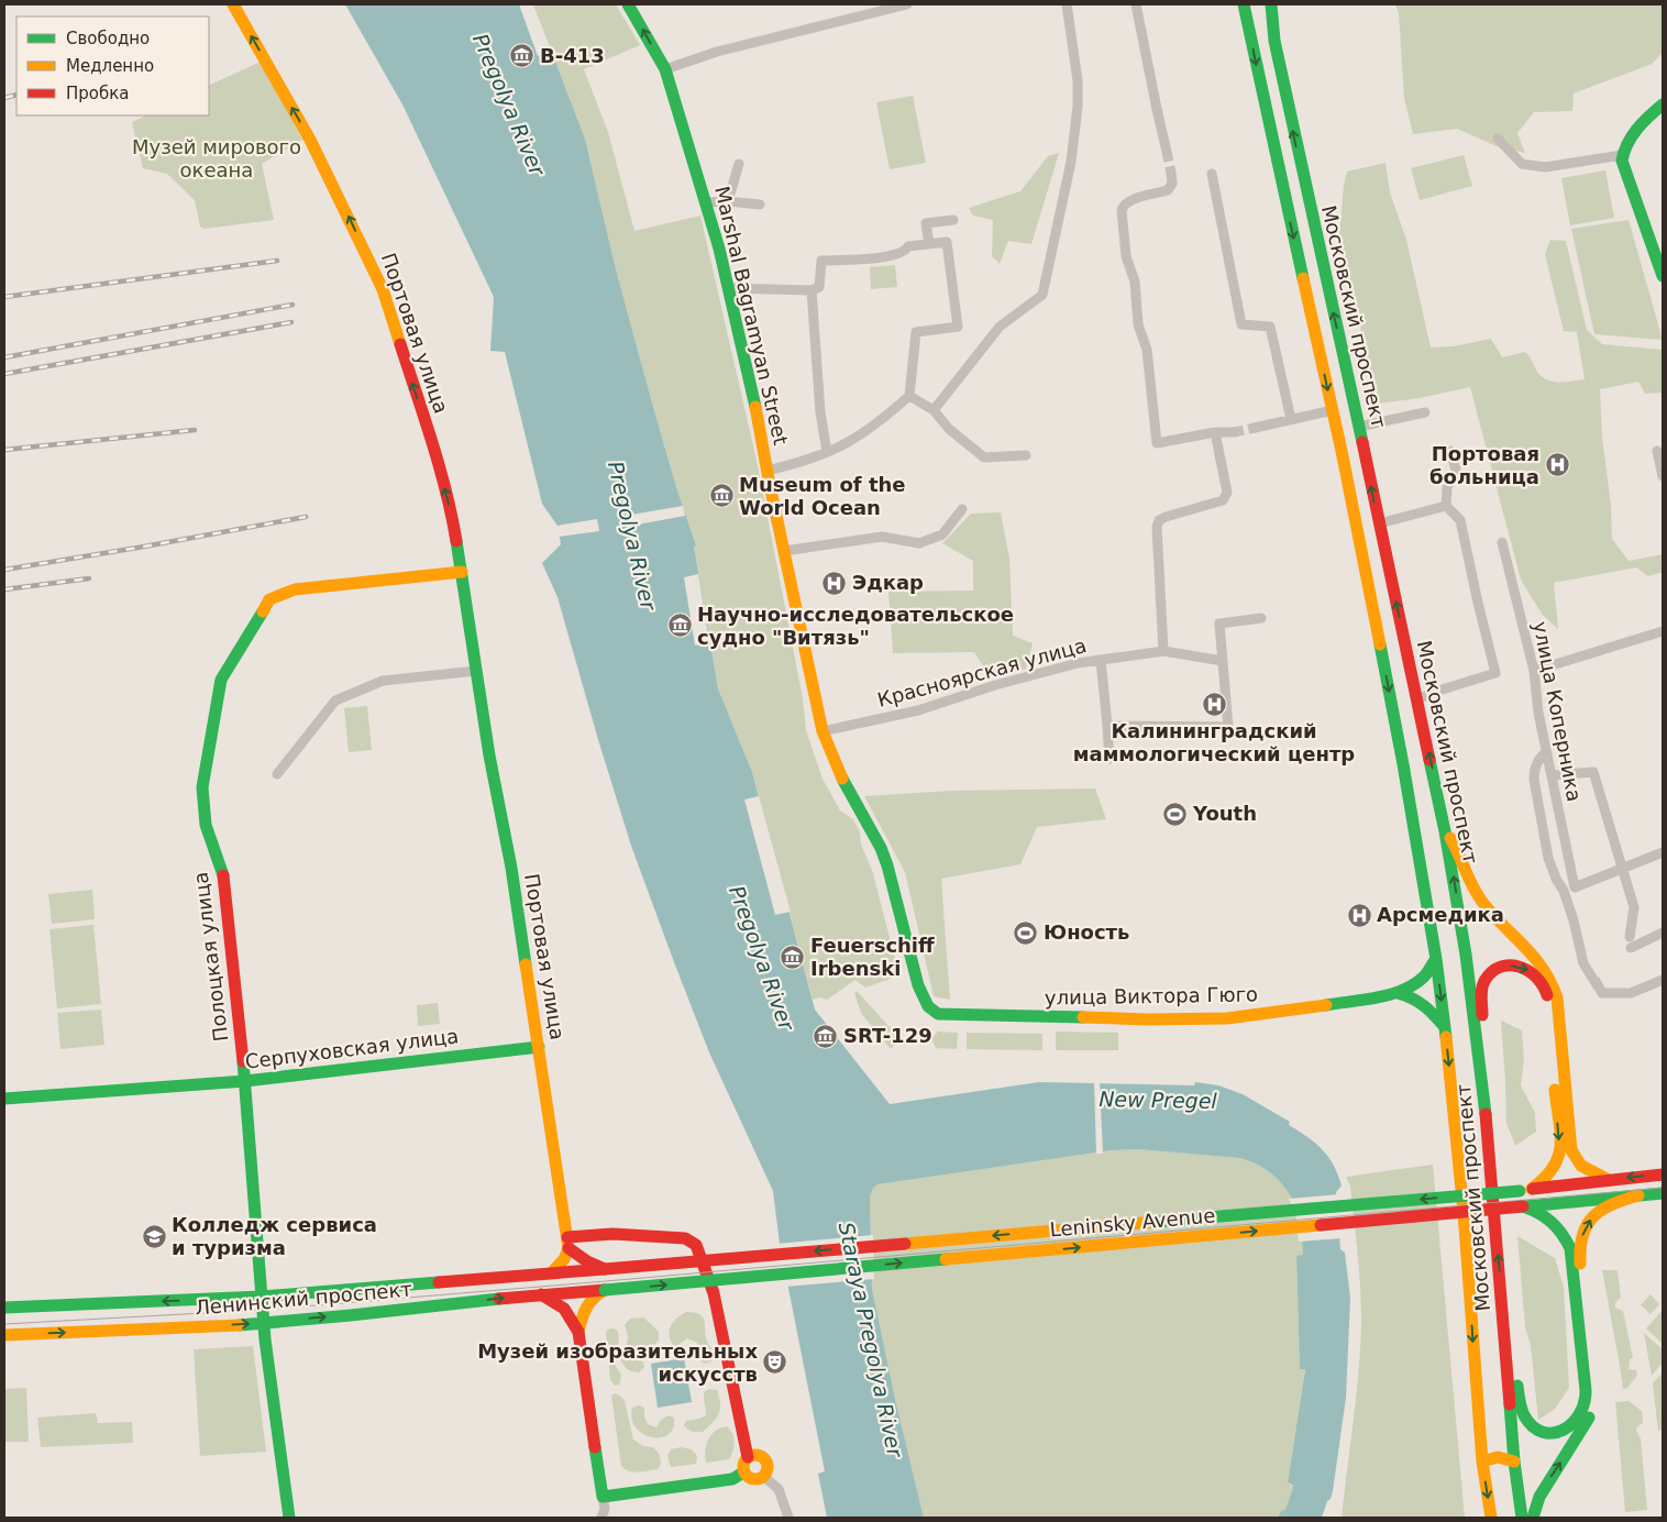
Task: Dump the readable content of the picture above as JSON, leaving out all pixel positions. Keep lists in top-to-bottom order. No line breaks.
{"streets":{"main road":["Marshal Bagramyan Street","Московский проспект","Портовая улица","Полоцкая улица","улица Виктора Гюго","Серпуховская улица","Leninsky Avenue","Ленинский проспект"],"street":["Красноярская улица","улица Коперника"]},"crossings":[["Marshal Bagramyan Street","Красноярская улица"],["Marshal Bagramyan Street","улица Виктора Гюго"],["Московский проспект","улица Виктора Гюго"],["Портовая улица","Полоцкая улица"],["Портовая улица","Серпуховская улица"],["Полоцкая улица","Серпуховская улица"],["Полоцкая улица","Ленинский проспект"],["Leninsky Avenue","Ленинский проспект"]],"one_way":["Портовая улица"],"water":["Pregolya River","New Pregel","Staraya Pregolya River"],"parks":["Музей мирового океана"],"places":{"museum":["B-413","Museum of the World Ocean","Научно-исследовательское судно \"Витязь\"","Feuerschiff Irbenski","SRT-129"],"hospital":["Портовая больница","Эдкар","Калининградский маммологический центр","Арсмедика"],"sports":["Youth","Юность"],"school or university":["Колледж сервиса и туризма"],"theatre":["Музей изобразительных искусств"]},"legend":["Свободно","Медленно","Пробка"]}
